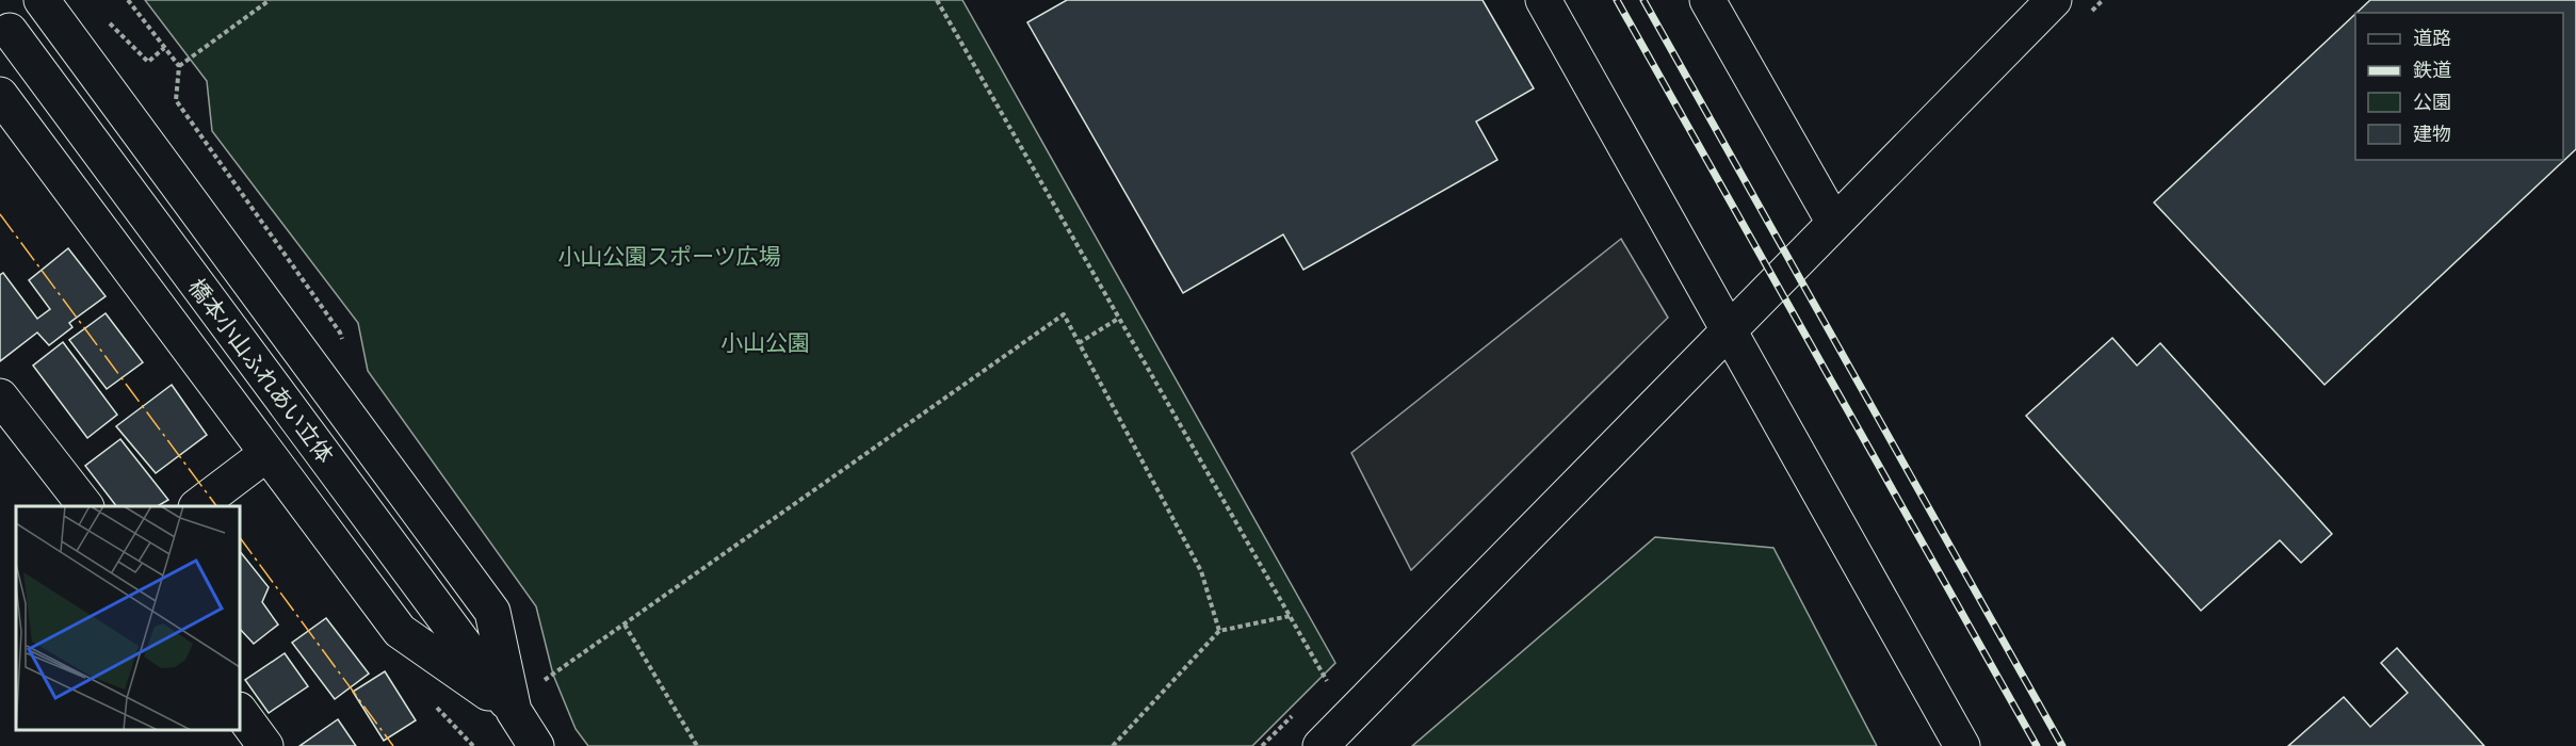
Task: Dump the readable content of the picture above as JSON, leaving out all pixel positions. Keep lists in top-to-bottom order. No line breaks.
{"streets":{"street":["橋本小山ふれあい立体"]},"parks":["小山公園スポーツ広場","小山公園"],"legend":["道路","鉄道","公園","建物"]}
